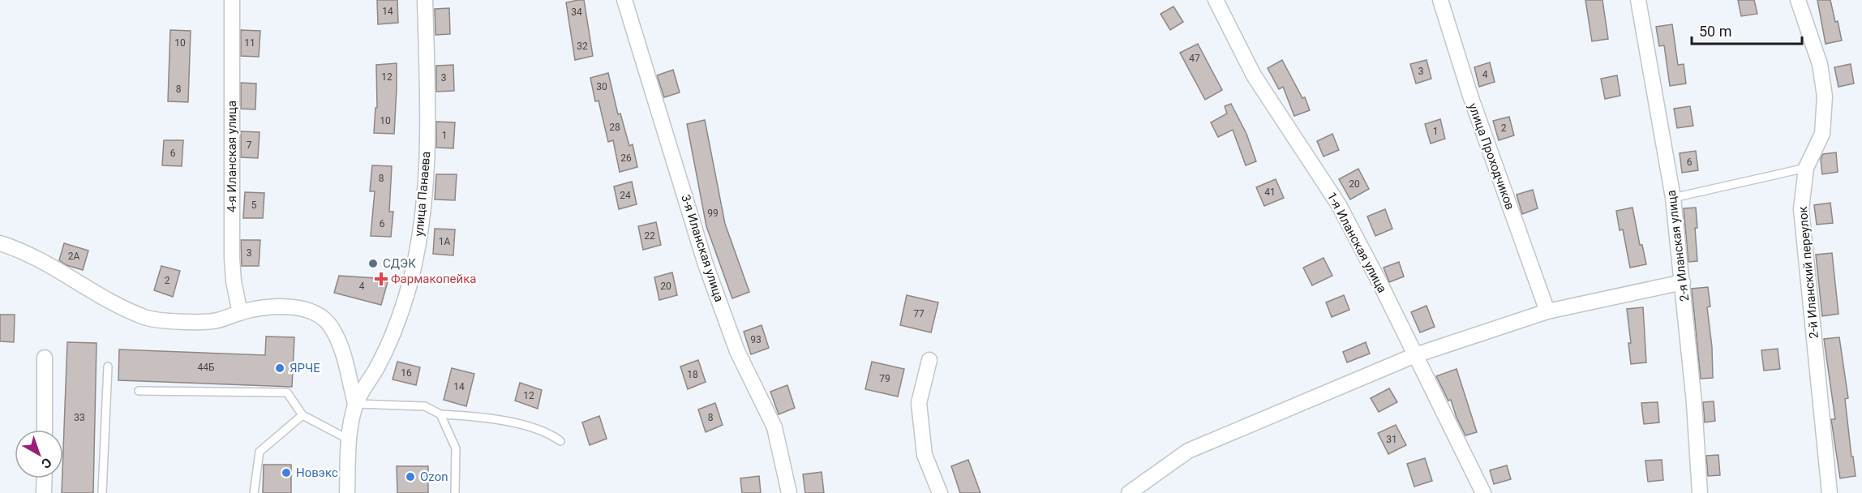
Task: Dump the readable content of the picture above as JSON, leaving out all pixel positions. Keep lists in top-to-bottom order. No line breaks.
{"streets":{"street":["4-я Иланская улица","улица Проходчиков","улица Панаева","1-я Иланская улица","2-я Иланская улица","3-я Иланская улица","2-й Иланский переулок"]},"places":{"other":["СДЭК","ЯРЧЕ","Новэкс","Ozon"],"health":["Фармакопейка"]},"house_numbers":["14","34","10","11","32","47","3","4","12","3","30","8","10","28","2","1","1","7","6","26","6","8","20","41","24","5","99","6","22","1А","3","2А","2","4","20","77","93","44Б","16","18","79","14","12","33","8","31"],"scale_bar":"50 m","north":"bottom right"}
